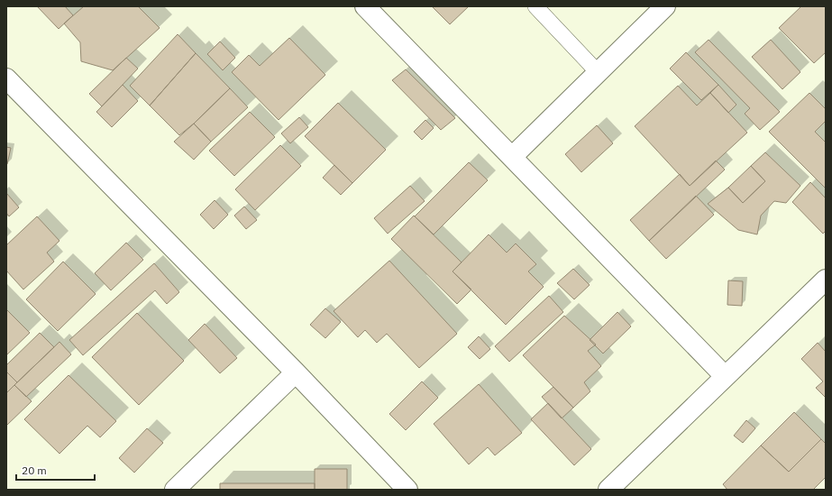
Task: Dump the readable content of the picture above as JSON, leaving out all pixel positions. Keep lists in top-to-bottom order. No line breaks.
{"scale_bar":"20 m"}
